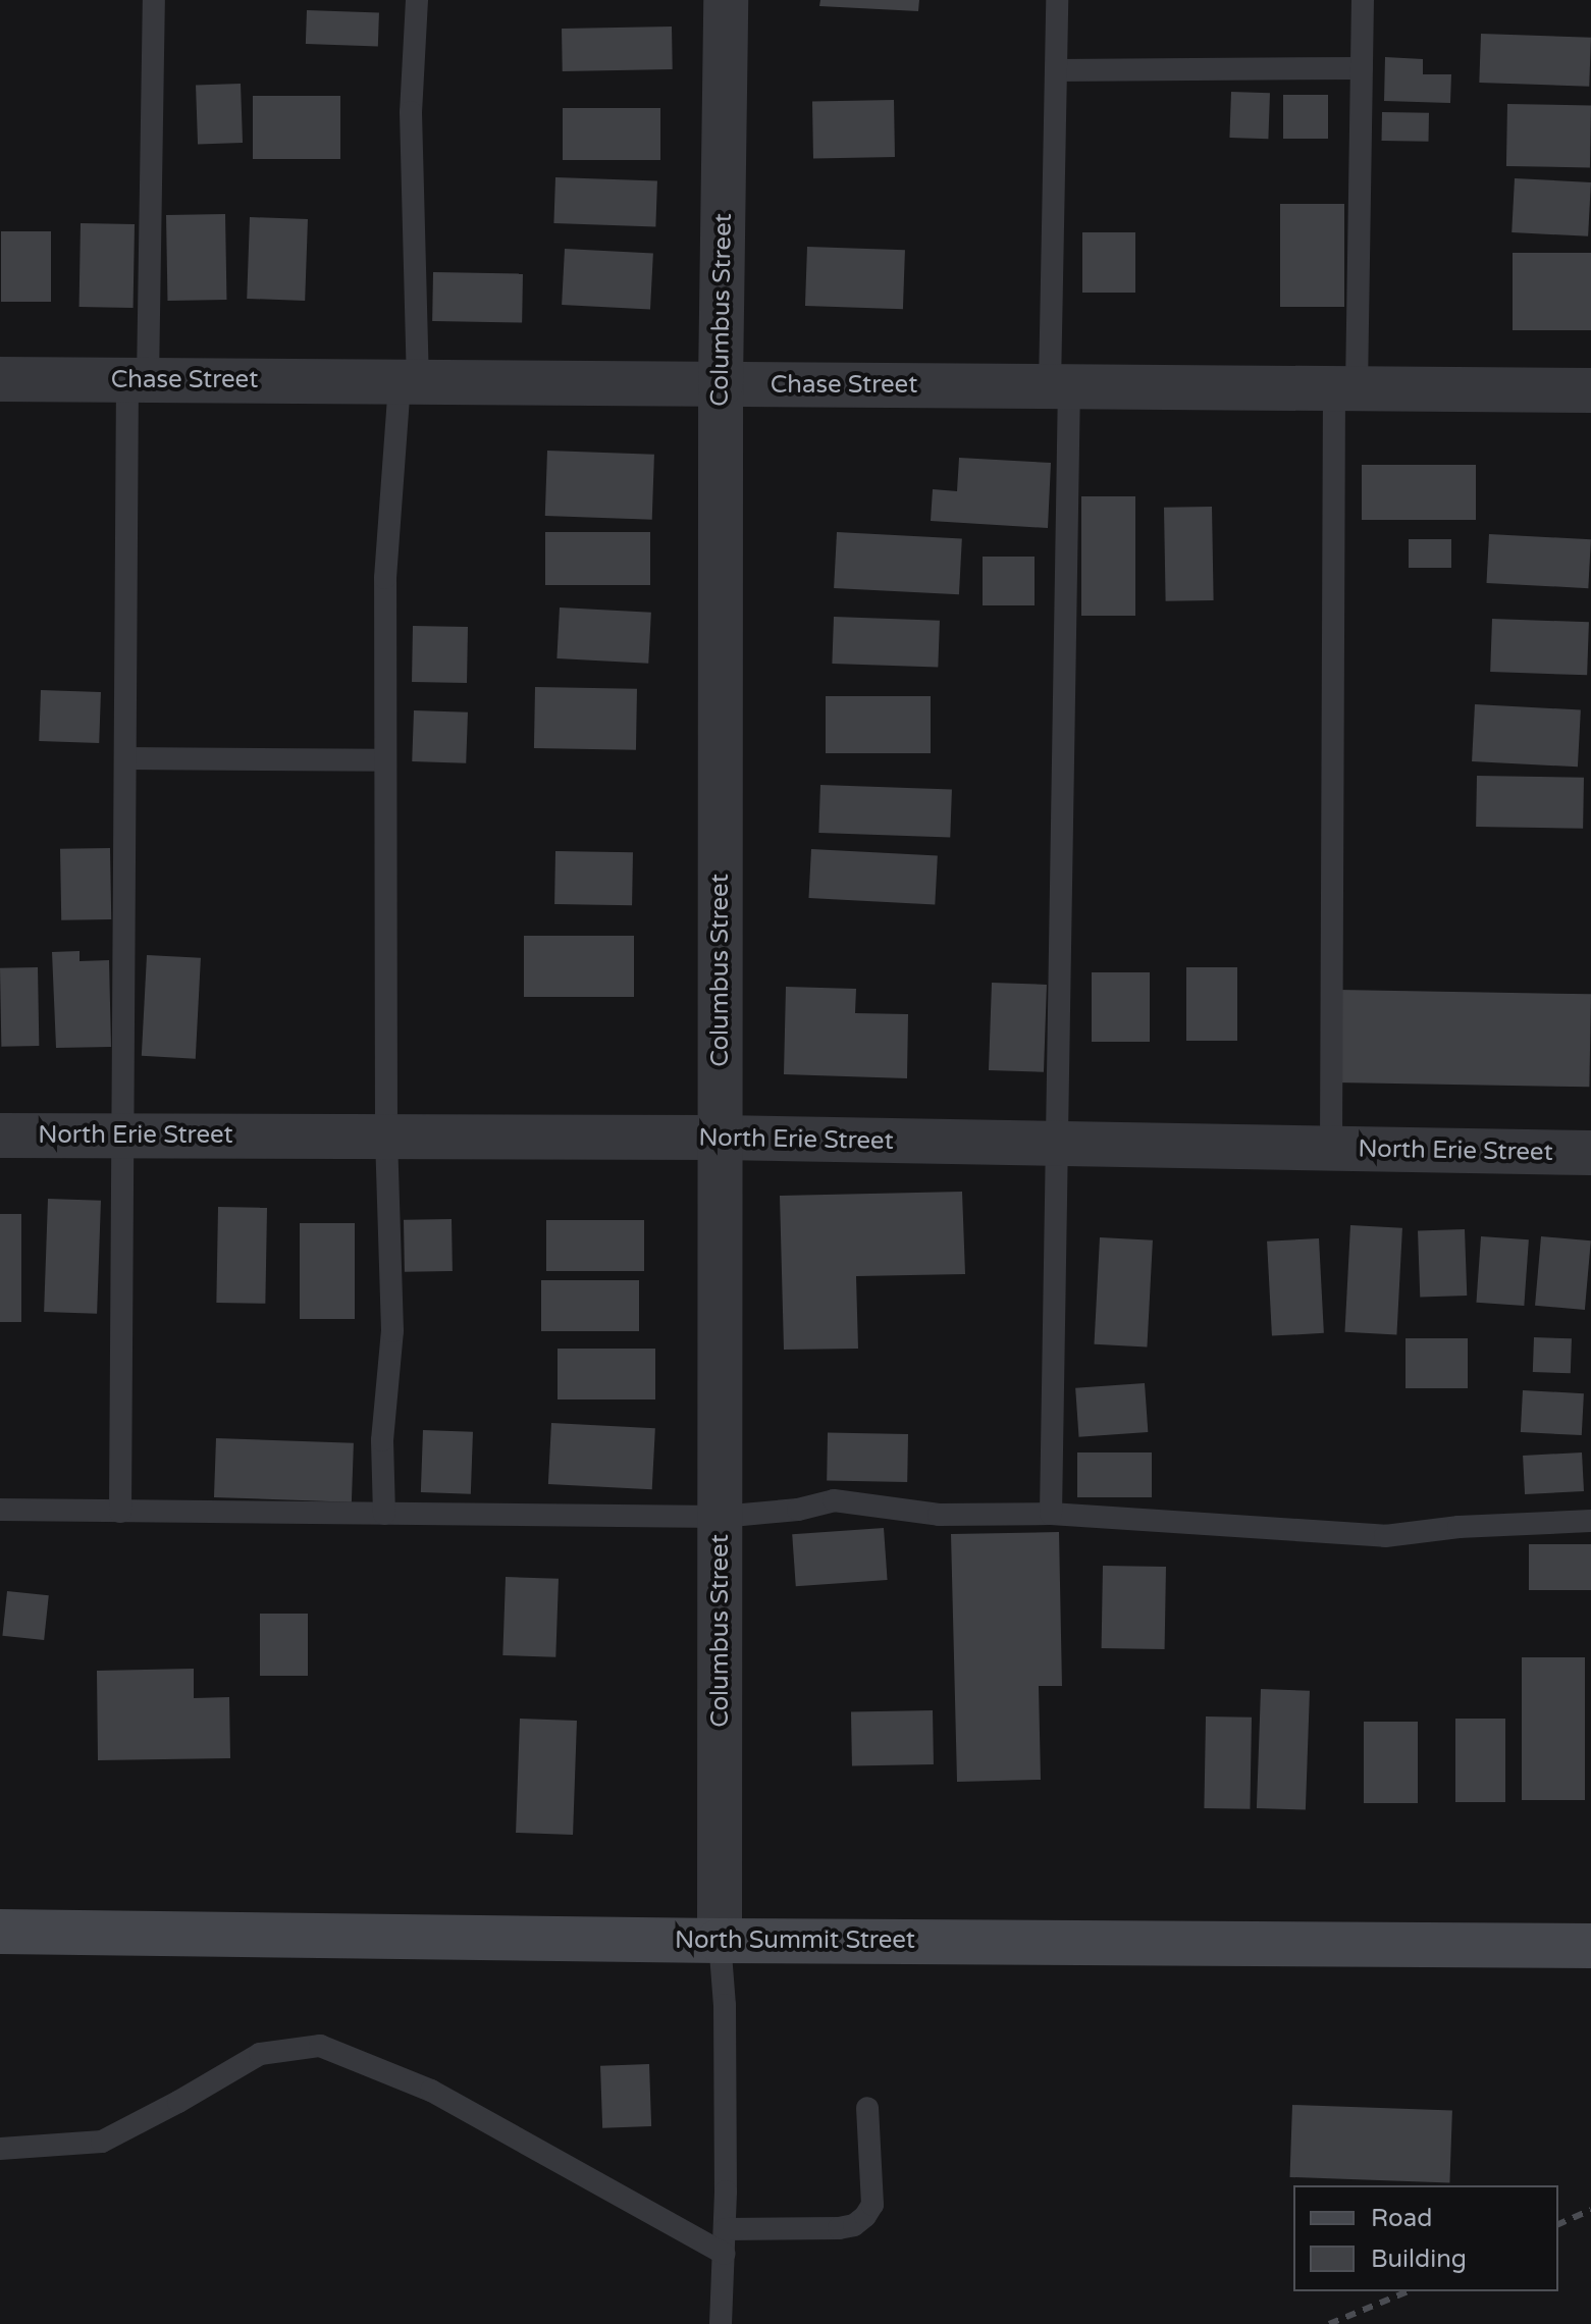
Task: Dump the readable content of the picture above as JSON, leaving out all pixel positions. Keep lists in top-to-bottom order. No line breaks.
{"streets":{"main road":["North Summit Street"],"street":["Columbus Street","Chase Street","North Erie Street"]},"crossings":[["Columbus Street","Chase Street"],["Columbus Street","North Erie Street"],["Columbus Street","North Summit Street"]],"legend":["Road","Building"]}
